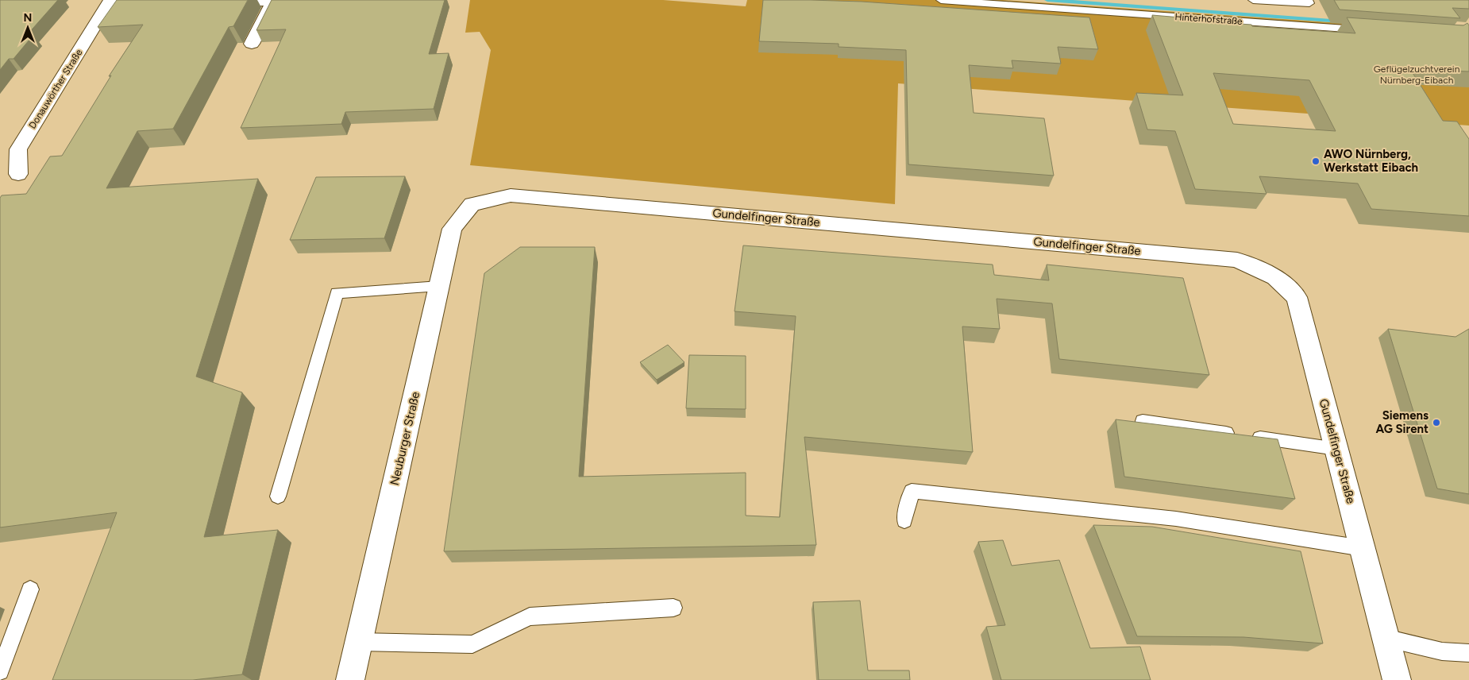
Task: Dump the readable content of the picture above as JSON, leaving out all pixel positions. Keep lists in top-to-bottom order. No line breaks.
{"streets":{"street":["Donauwörther Straße","Gundelfinger Straße","Neuburger Straße"],"lane":["Hinterhofstraße"]},"crossings":[["Gundelfinger Straße","Neuburger Straße"]],"parks":["Geflügelzuchtverein Nürnberg-Eibach"],"places":["AWO Nürnberg, Werkstatt Eibach","Siemens AG Sirent"],"north":"top"}
